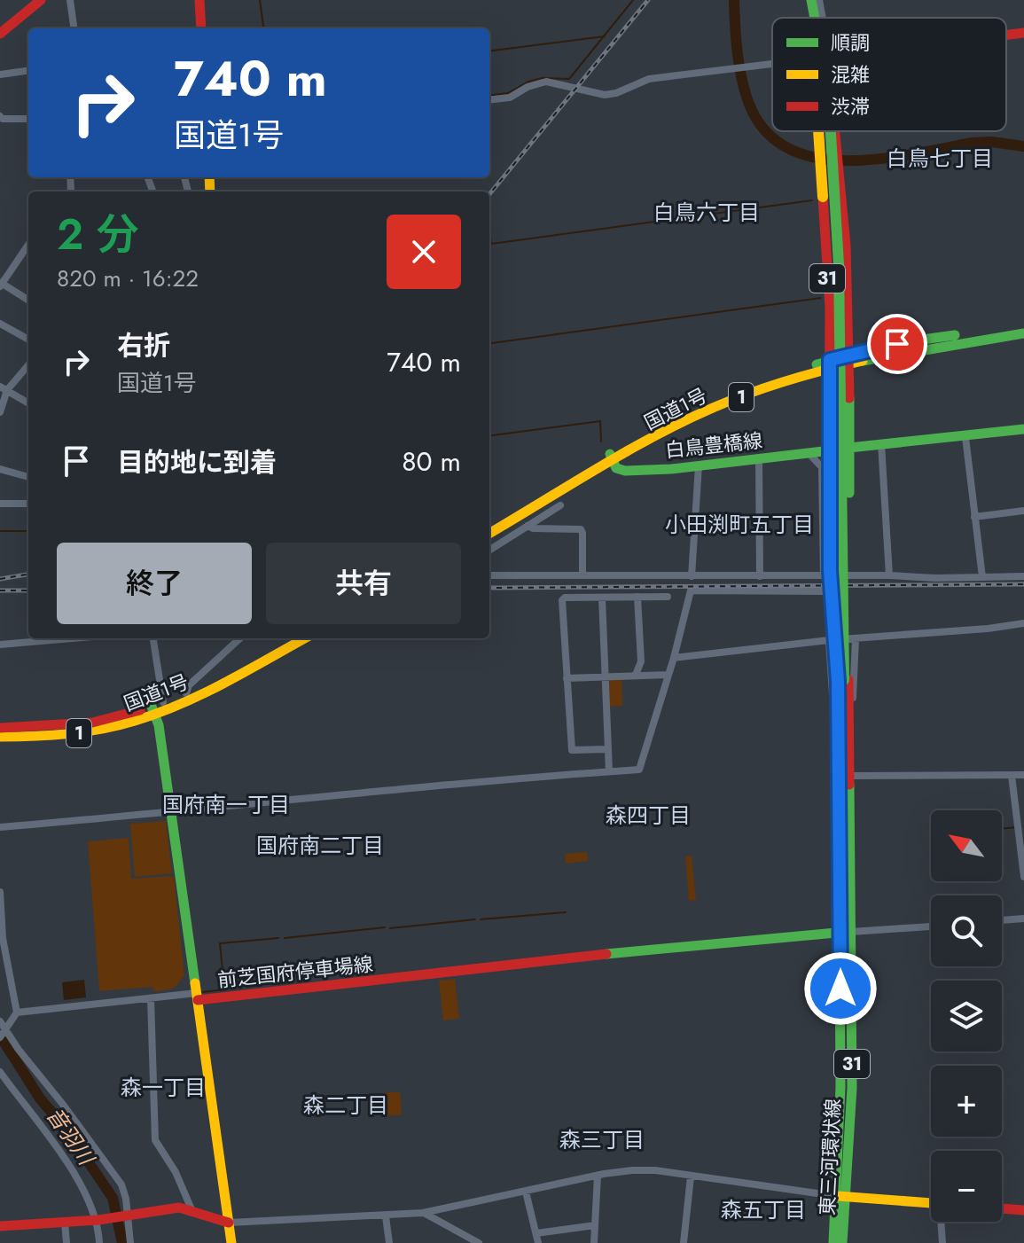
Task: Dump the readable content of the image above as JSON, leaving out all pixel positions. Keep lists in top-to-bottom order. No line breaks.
{"streets":{"main road":["31","1","国道1号","白鳥豊橋線","前芝国府停車場線","東三河環状線"]},"crossings":[["国道1号","白鳥豊橋線"],["国道1号","東三河環状線"],["白鳥豊橋線","東三河環状線"],["前芝国府停車場線","東三河環状線"]],"districts":["白鳥七丁目","白鳥六丁目","小田渕町五丁目","国府南一丁目","森四丁目","国府南二丁目","森一丁目","森二丁目","森三丁目","森五丁目"],"water":["音羽川"],"legend":["順調","混雑","渋滞"],"north":"top left","page":{"turn":["740 m","国道1号"],"heading":["2 分","820 m · 16:22"],"list":[{"name":"右折","note":"国道1号","value":"740 m"},{"name":"目的地に到着","value":"80 m"}],"buttons":["終了","共有"],"map_buttons":["+","−"]}}
